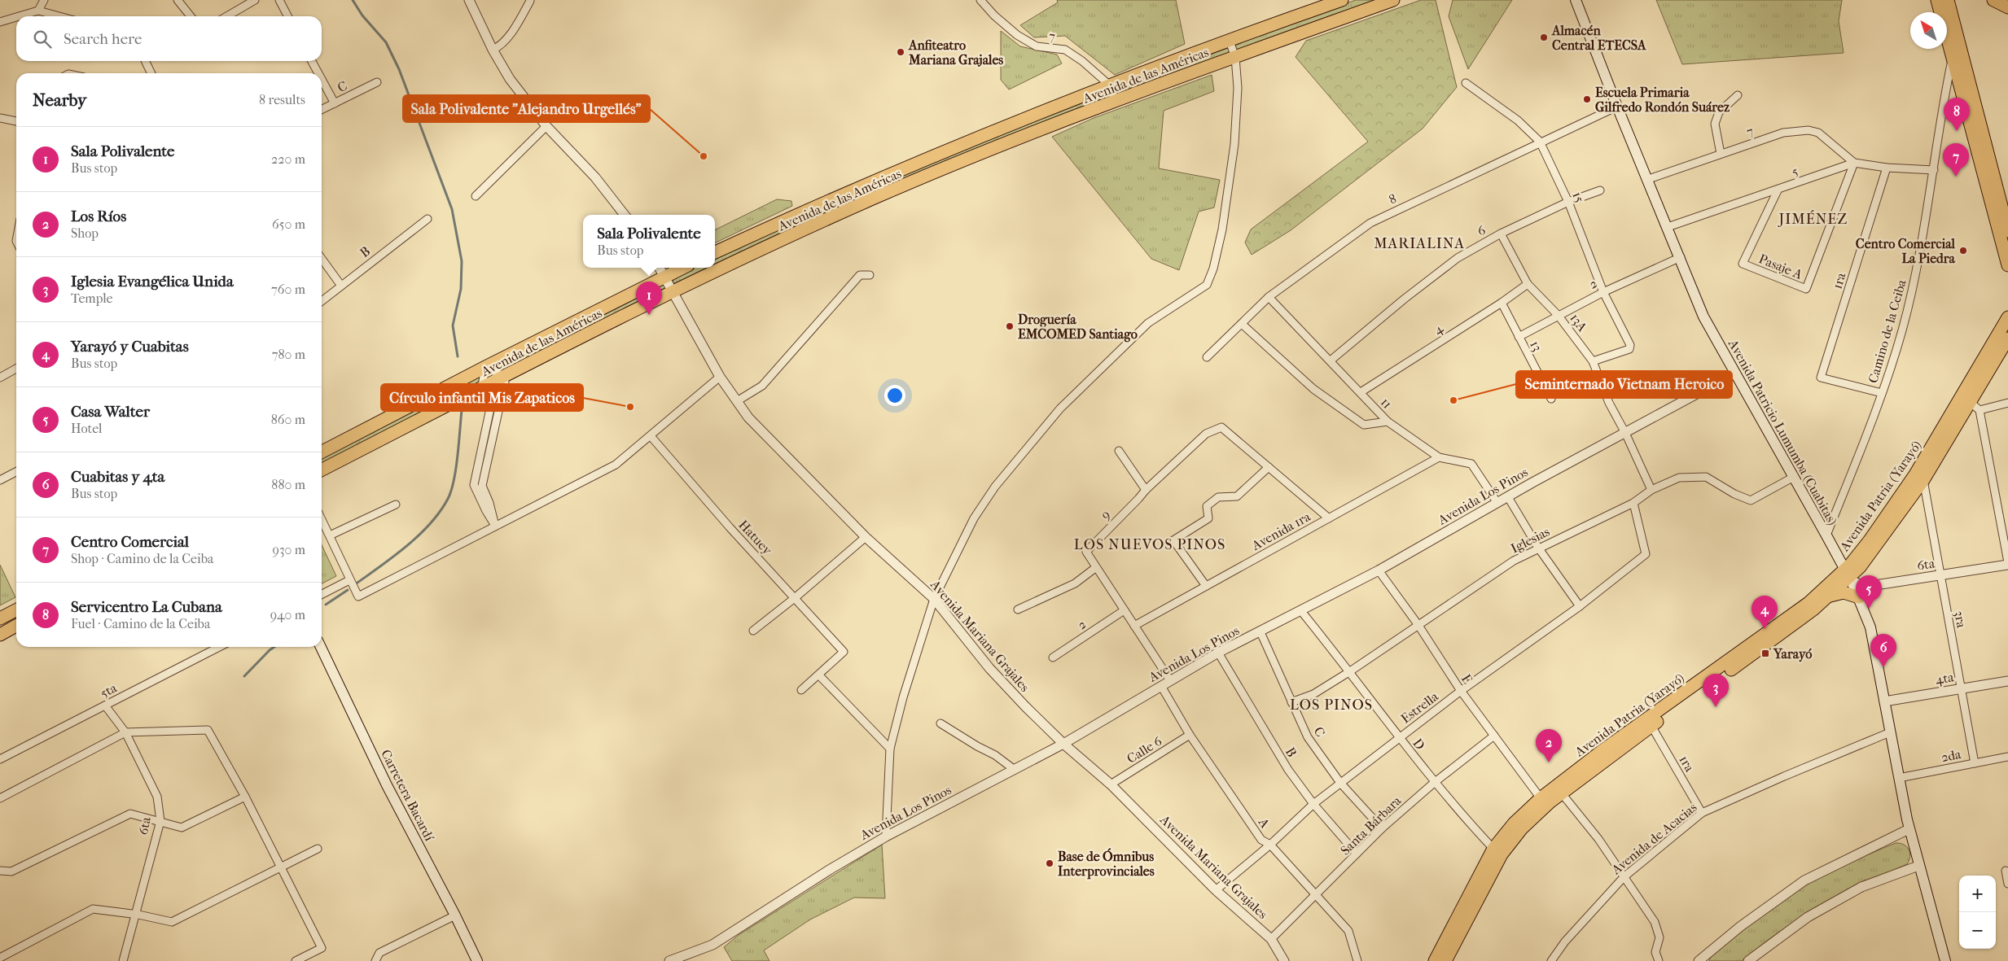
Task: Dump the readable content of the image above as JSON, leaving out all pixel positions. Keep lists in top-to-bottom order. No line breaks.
{"streets":{"main road":["Avenida de las Américas","Avenida Patricio Lumumba (Cuabitas)","Avenida Patria (Yarayó)","Carretera Bacardí"],"street":["7","C","5","15","8","6","B","Pasaje A","1ra","2","13A","4","Camino de la Ceiba","13","11","Avenida Los Pinos","9","Avenida 1ra","Hatuey","Iglesias","6ta","3ra","Avenida Mariana Grajales","4ta","E","5ta","Estrella","D","Calle 6","2da","A","Santa Bárbara","Avenida de Acacias"]},"crossings":[["7","Avenida de las Américas"],["7","5"],["7","Pasaje A"],["7","Avenida Patricio Lumumba (Cuabitas)"],["Avenida de las Américas","Avenida Mariana Grajales"],["C","Avenida Los Pinos"],["C","Iglesias"],["C","Estrella"],["C","Santa Bárbara"],["5","Pasaje A"],["5","1ra"],["5","Camino de la Ceiba"],["5","Avenida Patricio Lumumba (Cuabitas)"],["15","8"],["15","6"],["15","2"],["15","13A"],["8","11"],["8","Avenida Patricio Lumumba (Cuabitas)"],["6","13A"],["6","11"],["B","Avenida Los Pinos"],["B","Estrella"],["B","Santa Bárbara"],["1ra","Camino de la Ceiba"],["1ra","Avenida Patria (Yarayó)"],["1ra","Avenida de Acacias"],["2","13A"],["2","13"],["2","Avenida Patricio Lumumba (Cuabitas)"],["2","9"],["13A","4"],["13A","Avenida Los Pinos"],["4","13"],["4","11"],["Camino de la Ceiba","Avenida Patricio Lumumba (Cuabitas)"],["11","Avenida Los Pinos"],["11","Avenida 1ra"],["Avenida Patricio Lumumba (Cuabitas)","Avenida Los Pinos"],["Avenida Patricio Lumumba (Cuabitas)","Avenida Patria (Yarayó)"],["Avenida Patricio Lumumba (Cuabitas)","Iglesias"],["Avenida Patricio Lumumba (Cuabitas)","6ta"],["Avenida Patricio Lumumba (Cuabitas)","4ta"],["Avenida Patricio Lumumba (Cuabitas)","2da"],["Avenida Patricio Lumumba (Cuabitas)","Avenida de Acacias"],["Avenida Los Pinos","9"],["Avenida Los Pinos","Avenida Mariana Grajales"],["Avenida Los Pinos","E"],["Avenida Los Pinos","D"],["Avenida Los Pinos","A"],["Avenida Patria (Yarayó)","6ta"],["Avenida Patria (Yarayó)","3ra"],["Avenida Patria (Yarayó)","E"],["Avenida Patria (Yarayó)","D"],["9","Avenida 1ra"],["Iglesias","E"],["Iglesias","Estrella"],["Iglesias","D"],["6ta","3ra"],["6ta","5ta"],["3ra","4ta"],["3ra","2da"],["Avenida Mariana Grajales","Estrella"],["Avenida Mariana Grajales","Calle 6"],["Avenida Mariana Grajales","Santa Bárbara"],["E","Estrella"],["E","Santa Bárbara"],["Estrella","D"],["Estrella","A"],["D","Santa Bárbara"],["Calle 6","A"],["A","Santa Bárbara"]],"districts":["JIMÉNEZ","MARIALINA","LOS NUEVOS PINOS","LOS PINOS"],"places":{"other":["Almacén Central ETECSA","Anfiteatro Mariana Grajales","Escuela Primaria Gilfredo Rondón Suárez","Sala Polivalente \"Alejandro Urgellés\"","Centro Comercial La Piedra","Droguería EMCOMED Santiago","Seminternado Vietnam Heroico","Círculo infantil Mis Zapaticos","Base de Ómnibus Interprovinciales"],"transit":["Yarayó"]},"north":"top left","page":{"search":"Search here","heading":["Nearby","8 results"],"pins":["8","7","1","5","4","6","3","2"],"list":[{"mark":"1","name":"Sala Polivalente","note":"Bus stop","value":"220 m"},{"mark":"2","name":"Los Ríos","note":"Shop","value":"650 m"},{"mark":"3","name":"Iglesia Evangélica Unida","note":"Temple","value":"760 m"},{"mark":"4","name":"Yarayó y Cuabitas","note":"Bus stop","value":"780 m"},{"mark":"5","name":"Casa Walter","note":"Hotel","value":"860 m"},{"mark":"6","name":"Cuabitas y 4ta","note":"Bus stop","value":"880 m"},{"mark":"7","name":"Centro Comercial","note":"Shop · Camino de la Ceiba","value":"930 m"},{"mark":"8","name":"Servicentro La Cubana","note":"Fuel · Camino de la Ceiba","value":"940 m"}],"popup":["Sala Polivalente","Bus stop"],"map_buttons":["+","−"]}}
